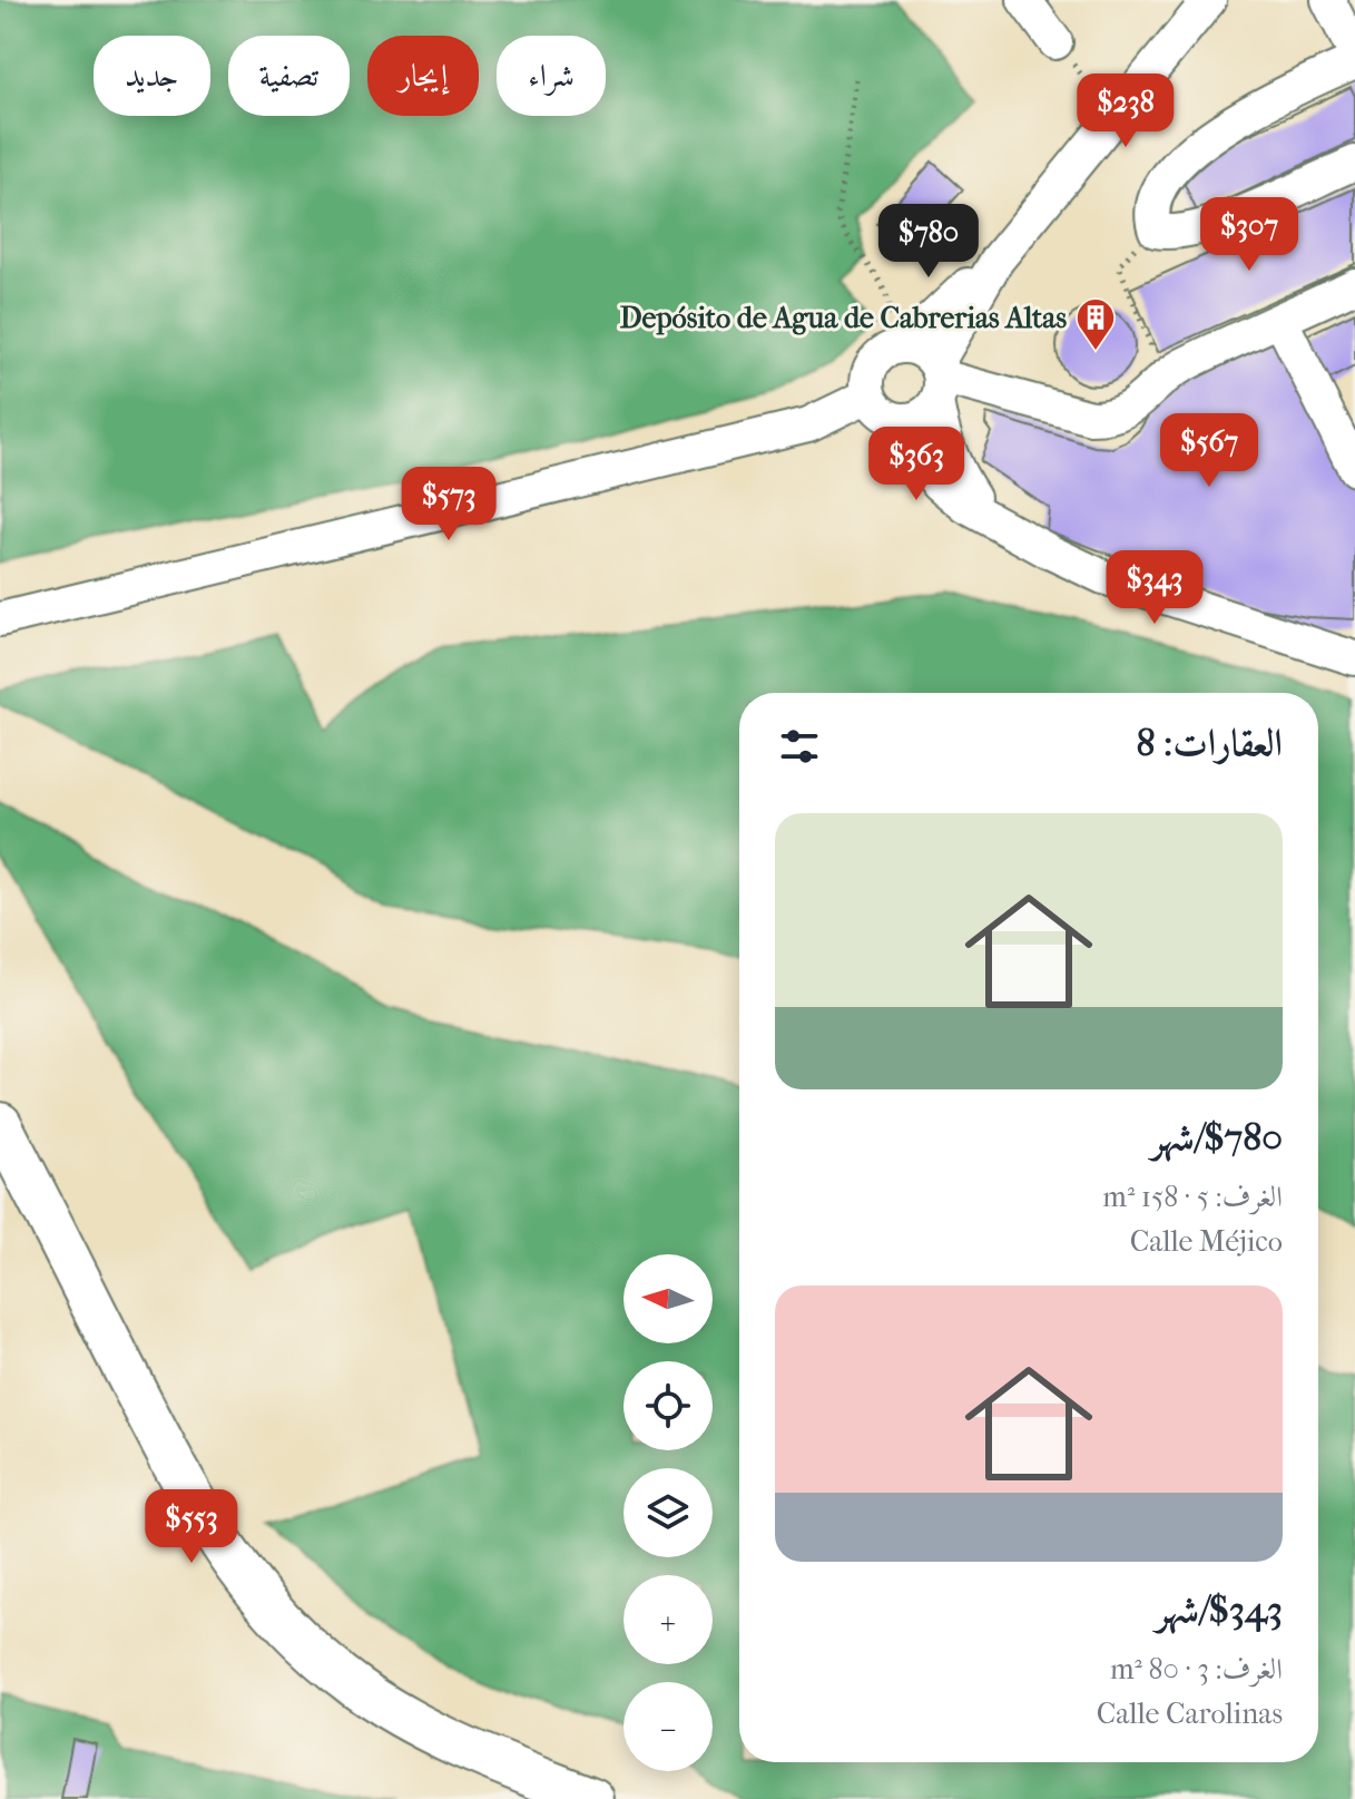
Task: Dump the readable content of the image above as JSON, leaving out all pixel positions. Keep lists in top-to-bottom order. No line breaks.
{"places":{"building":["Depósito de Agua de Cabrerias Altas"]},"north":"left","page":{"chip":["شراء","إيجار","تصفية","جديد"],"price":["$238","$307","$780","$567","$363","$573","$343","$553"],"heading":"العقارات: 8","list":[{"name":"$780/شهر","note":"الغرف: 5 · 158 m² · Calle Méjico"},{"name":"$343/شهر","note":"الغرف: 3 · 80 m² · Calle Carolinas"}],"map_buttons":["+","−"]}}
